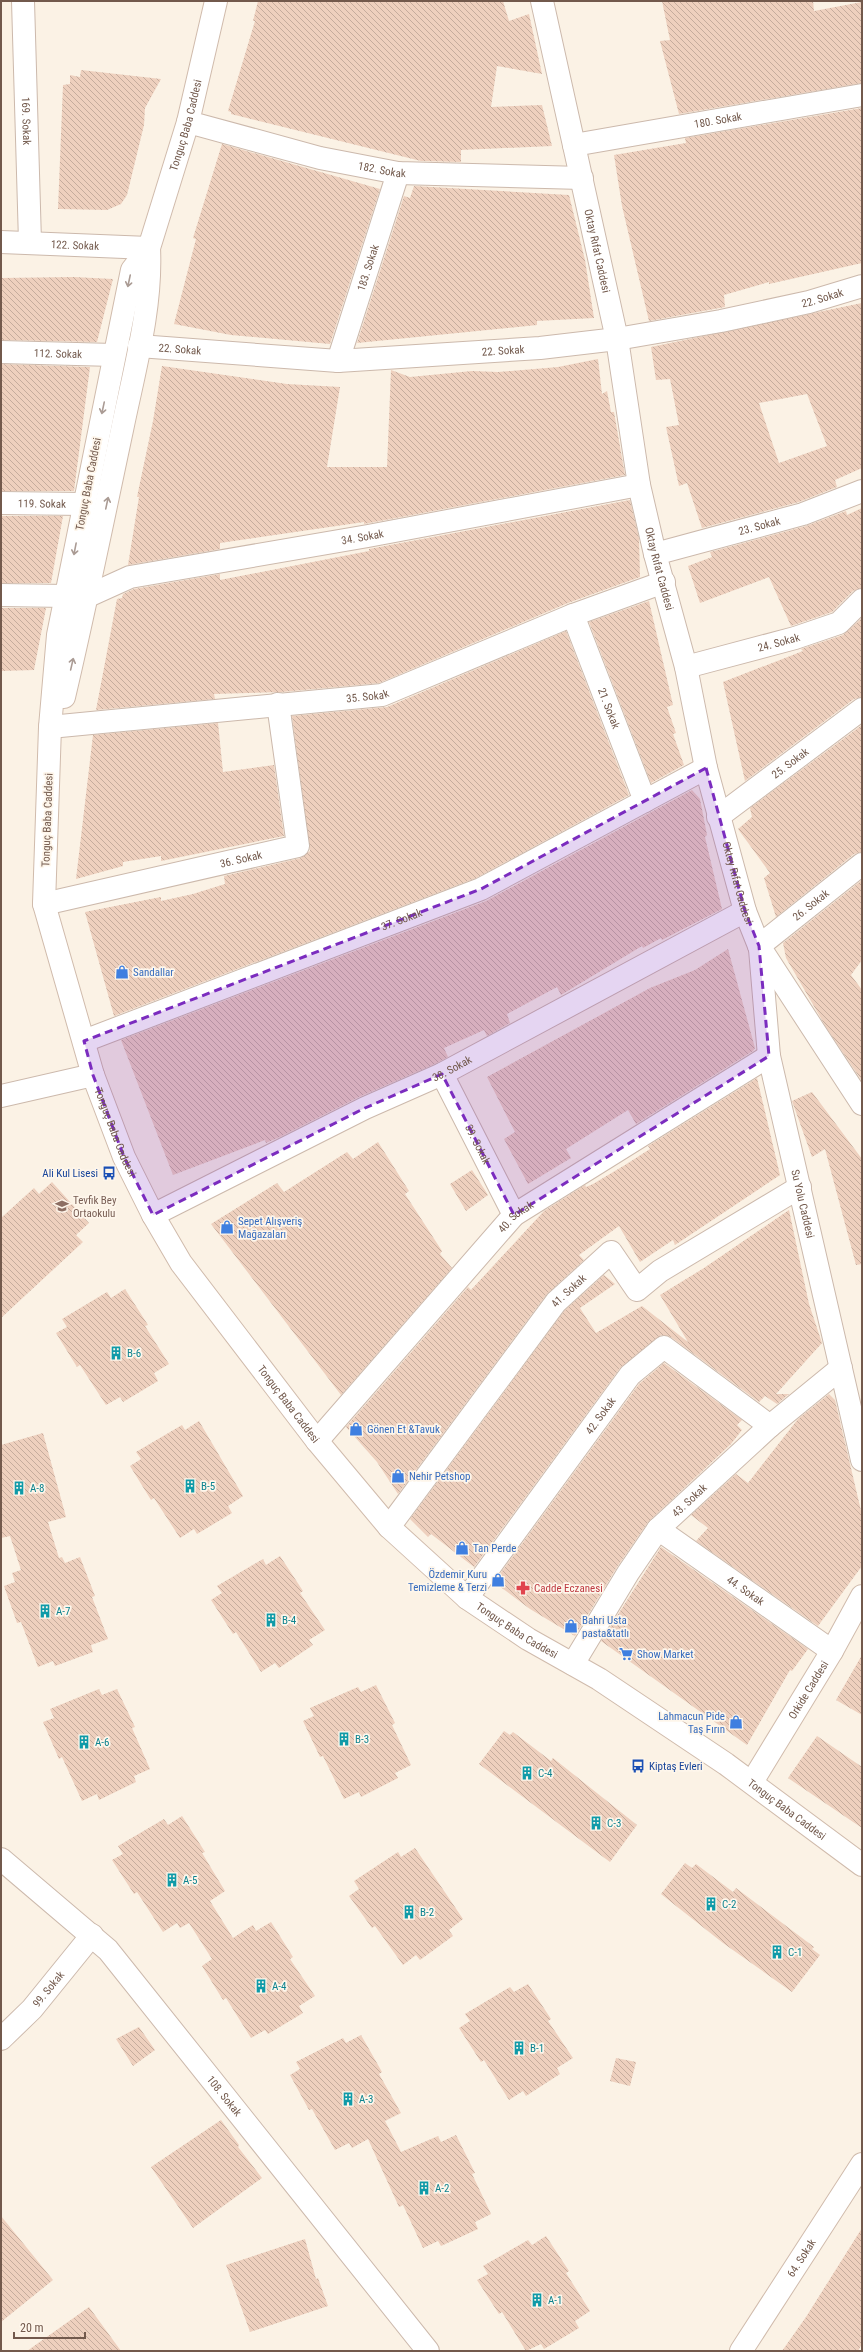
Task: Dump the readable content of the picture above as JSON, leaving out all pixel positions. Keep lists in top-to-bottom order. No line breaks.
{"streets":{"street":["180. Sokak","169. Sokak","Tonguç Baba Caddesi","182. Sokak","122. Sokak","Oktay Rıfat Caddesi","183. Sokak","22. Sokak","112. Sokak","119. Sokak","23. Sokak","34. Sokak","24. Sokak","35. Sokak","21. Sokak","25. Sokak","36. Sokak","26. Sokak","37. Sokak","38. Sokak","39. Sokak","Su Yolu Caddesi","40. Sokak","41. Sokak","42. Sokak","43. Sokak","44. Sokak","Orkide Caddesi","99. Sokak","108. Sokak","64. Sokak"]},"crossings":[["180. Sokak","Oktay Rıfat Caddesi"],["169. Sokak","122. Sokak"],["Tonguç Baba Caddesi","182. Sokak"],["Tonguç Baba Caddesi","122. Sokak"],["Tonguç Baba Caddesi","22. Sokak"],["Tonguç Baba Caddesi","112. Sokak"],["Tonguç Baba Caddesi","119. Sokak"],["Tonguç Baba Caddesi","34. Sokak"],["Tonguç Baba Caddesi","35. Sokak"],["Tonguç Baba Caddesi","36. Sokak"],["Tonguç Baba Caddesi","37. Sokak"],["Tonguç Baba Caddesi","38. Sokak"],["Tonguç Baba Caddesi","40. Sokak"],["Tonguç Baba Caddesi","41. Sokak"],["Tonguç Baba Caddesi","42. Sokak"],["Tonguç Baba Caddesi","43. Sokak"],["Tonguç Baba Caddesi","Orkide Caddesi"],["182. Sokak","Oktay Rıfat Caddesi"],["182. Sokak","183. Sokak"],["Oktay Rıfat Caddesi","22. Sokak"],["Oktay Rıfat Caddesi","23. Sokak"],["Oktay Rıfat Caddesi","34. Sokak"],["Oktay Rıfat Caddesi","24. Sokak"],["Oktay Rıfat Caddesi","35. Sokak"],["Oktay Rıfat Caddesi","25. Sokak"],["Oktay Rıfat Caddesi","26. Sokak"],["Oktay Rıfat Caddesi","37. Sokak"],["Oktay Rıfat Caddesi","38. Sokak"],["Oktay Rıfat Caddesi","Su Yolu Caddesi"],["183. Sokak","22. Sokak"],["35. Sokak","21. Sokak"],["35. Sokak","36. Sokak"],["21. Sokak","37. Sokak"],["26. Sokak","Su Yolu Caddesi"],["38. Sokak","39. Sokak"],["39. Sokak","40. Sokak"],["Su Yolu Caddesi","40. Sokak"],["Su Yolu Caddesi","41. Sokak"],["Su Yolu Caddesi","43. Sokak"],["42. Sokak","43. Sokak"],["43. Sokak","44. Sokak"],["44. Sokak","Orkide Caddesi"],["99. Sokak","108. Sokak"]],"places":{"shop":["Sandallar","Sepet Alışveriş Mağazaları","Gönen Et &Tavuk","Nehir Petshop","Tan Perde","Özdemir Kuru Temizleme & Terzi","Bahri Usta pasta&tatlı","Lahmacun Pide Taş Fırın"],"bus stop":["Ali Kul Lisesi","Kiptaş Evleri"],"school or university":["Tevfik Bey Ortaokulu"],"building":["B-6","B-5","A-8","A-7","B-4","B-3","A-6","C-4","C-3","A-5","C-2","B-2","C-1","A-4","B-1","A-3","A-2","A-1"],"pharmacy":["Cadde Eczanesi"],"supermarket":["Show Market"]},"scale_bar":"20 m"}
